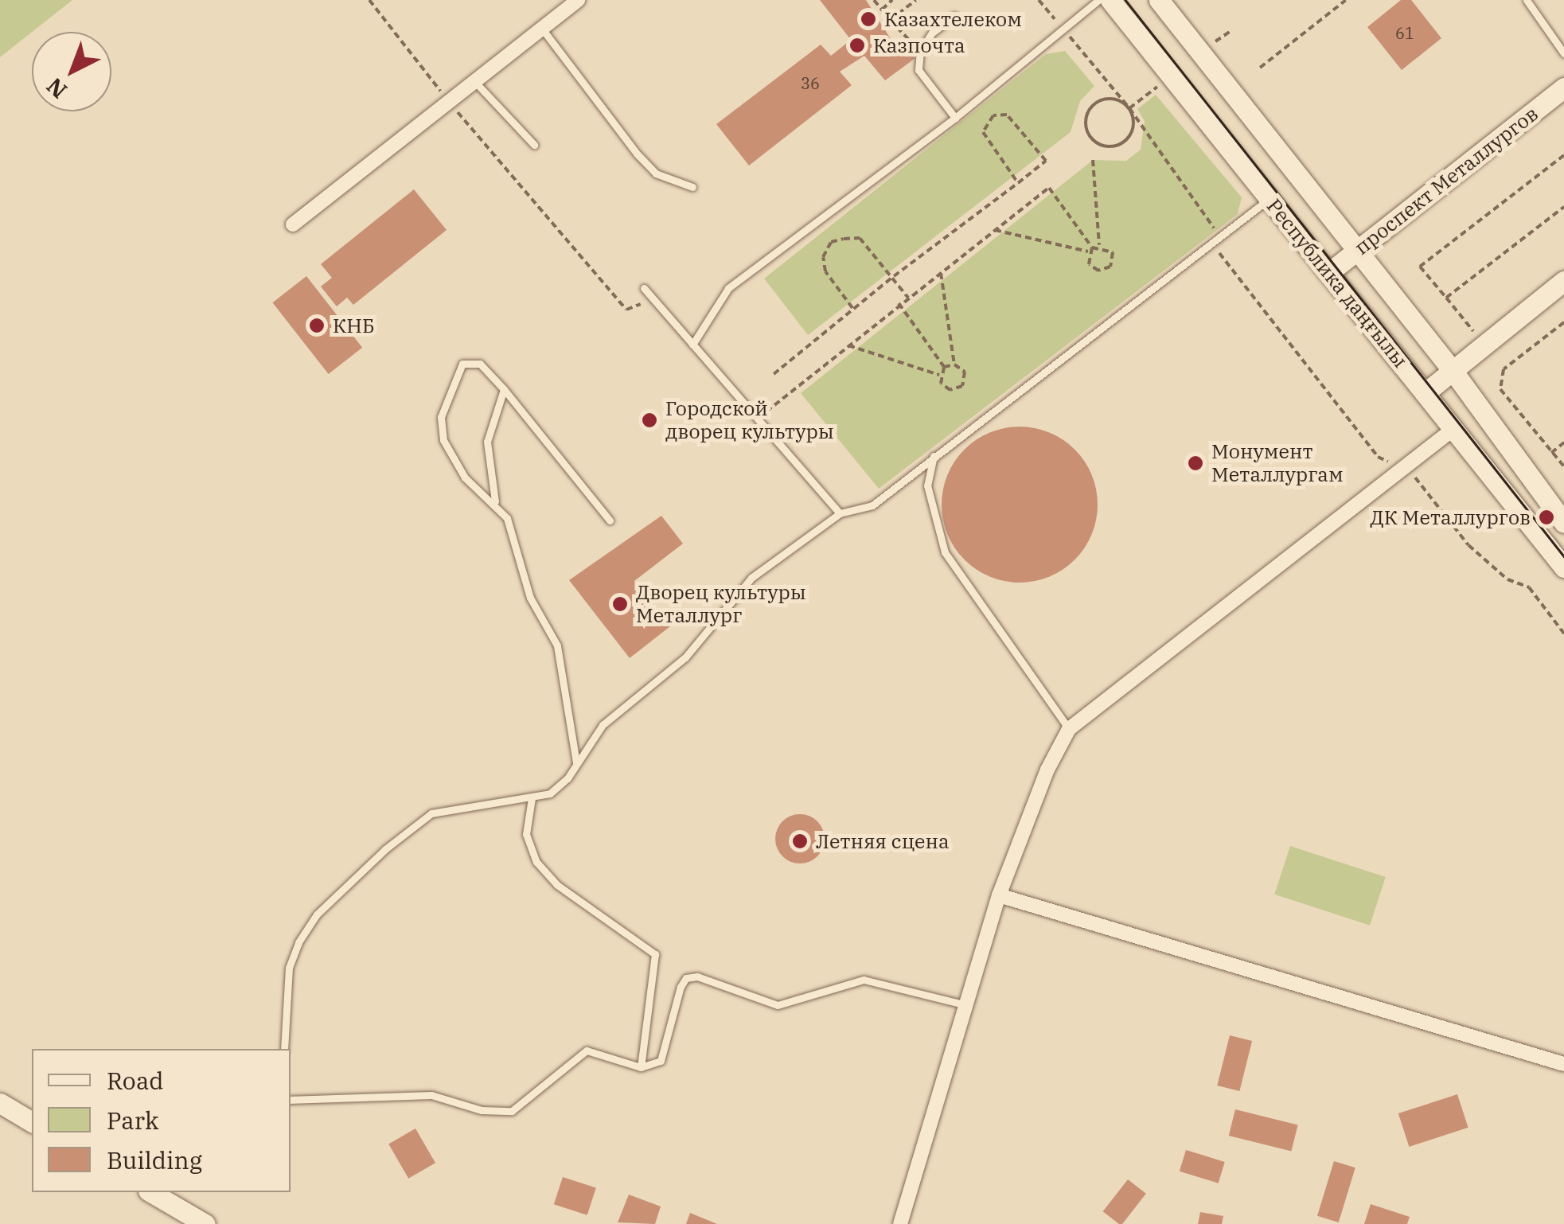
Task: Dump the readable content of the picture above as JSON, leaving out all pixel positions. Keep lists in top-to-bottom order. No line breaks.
{"streets":{"main road":["проспект Металлургов","Республика даңғылы"]},"crossings":[["проспект Металлургов","Республика даңғылы"]],"places":["Казахтелеком","Казпочта","КНБ","Городской дворец культуры","Монумент Металлургам","ДК Металлургов","Дворец культуры Металлург","Летняя сцена"],"house_numbers":["61","36"],"legend":["Road","Park","Building"],"north":"bottom left"}
